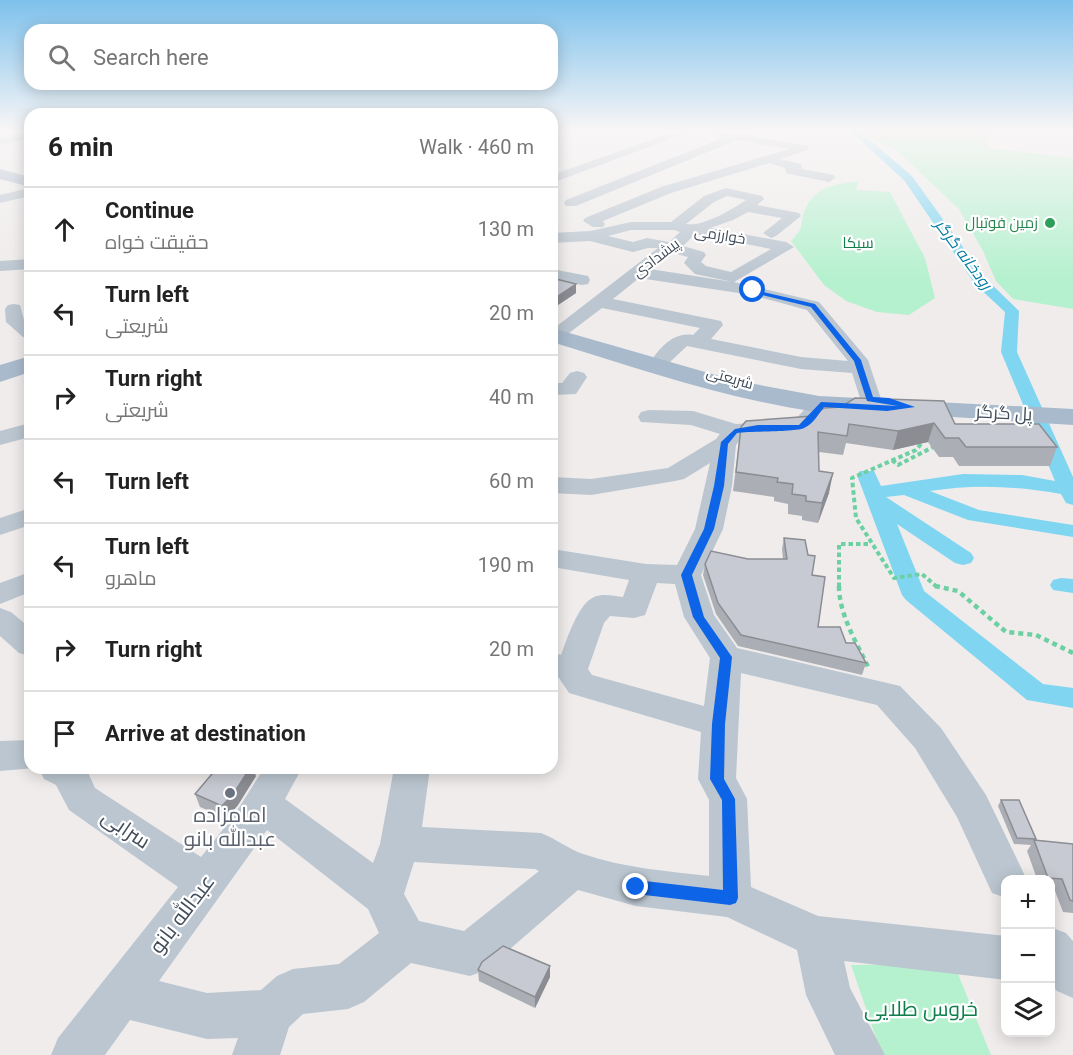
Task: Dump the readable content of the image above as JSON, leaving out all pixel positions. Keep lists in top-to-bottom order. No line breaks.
{"streets":{"main road":["شریعتی","پل گرگر"],"street":["خوارزمی","پیشدادی","سرابی","عبدالله بانو"]},"crossings":[["خوارزمی","پیشدادی"],["شریعتی","پل گرگر"],["سرابی","عبدالله بانو"]],"water":["رودخانه گرگر"],"parks":["سیکا","خروس طلایی"],"places":["زمین فوتبال","امامزاده عبدالله بانو"],"page":{"search":"Search here","heading":["6 min","Walk · 460 m"],"list":[["Continue","حقیقت خواه","130 m"],["Turn left","شریعتی","20 m"],["Turn right","شریعتی","40 m"],["Turn left","60 m"],["Turn left","ماهرو","190 m"],["Turn right","20 m"],"Arrive at destination"],"map_buttons":["+","−"]}}
